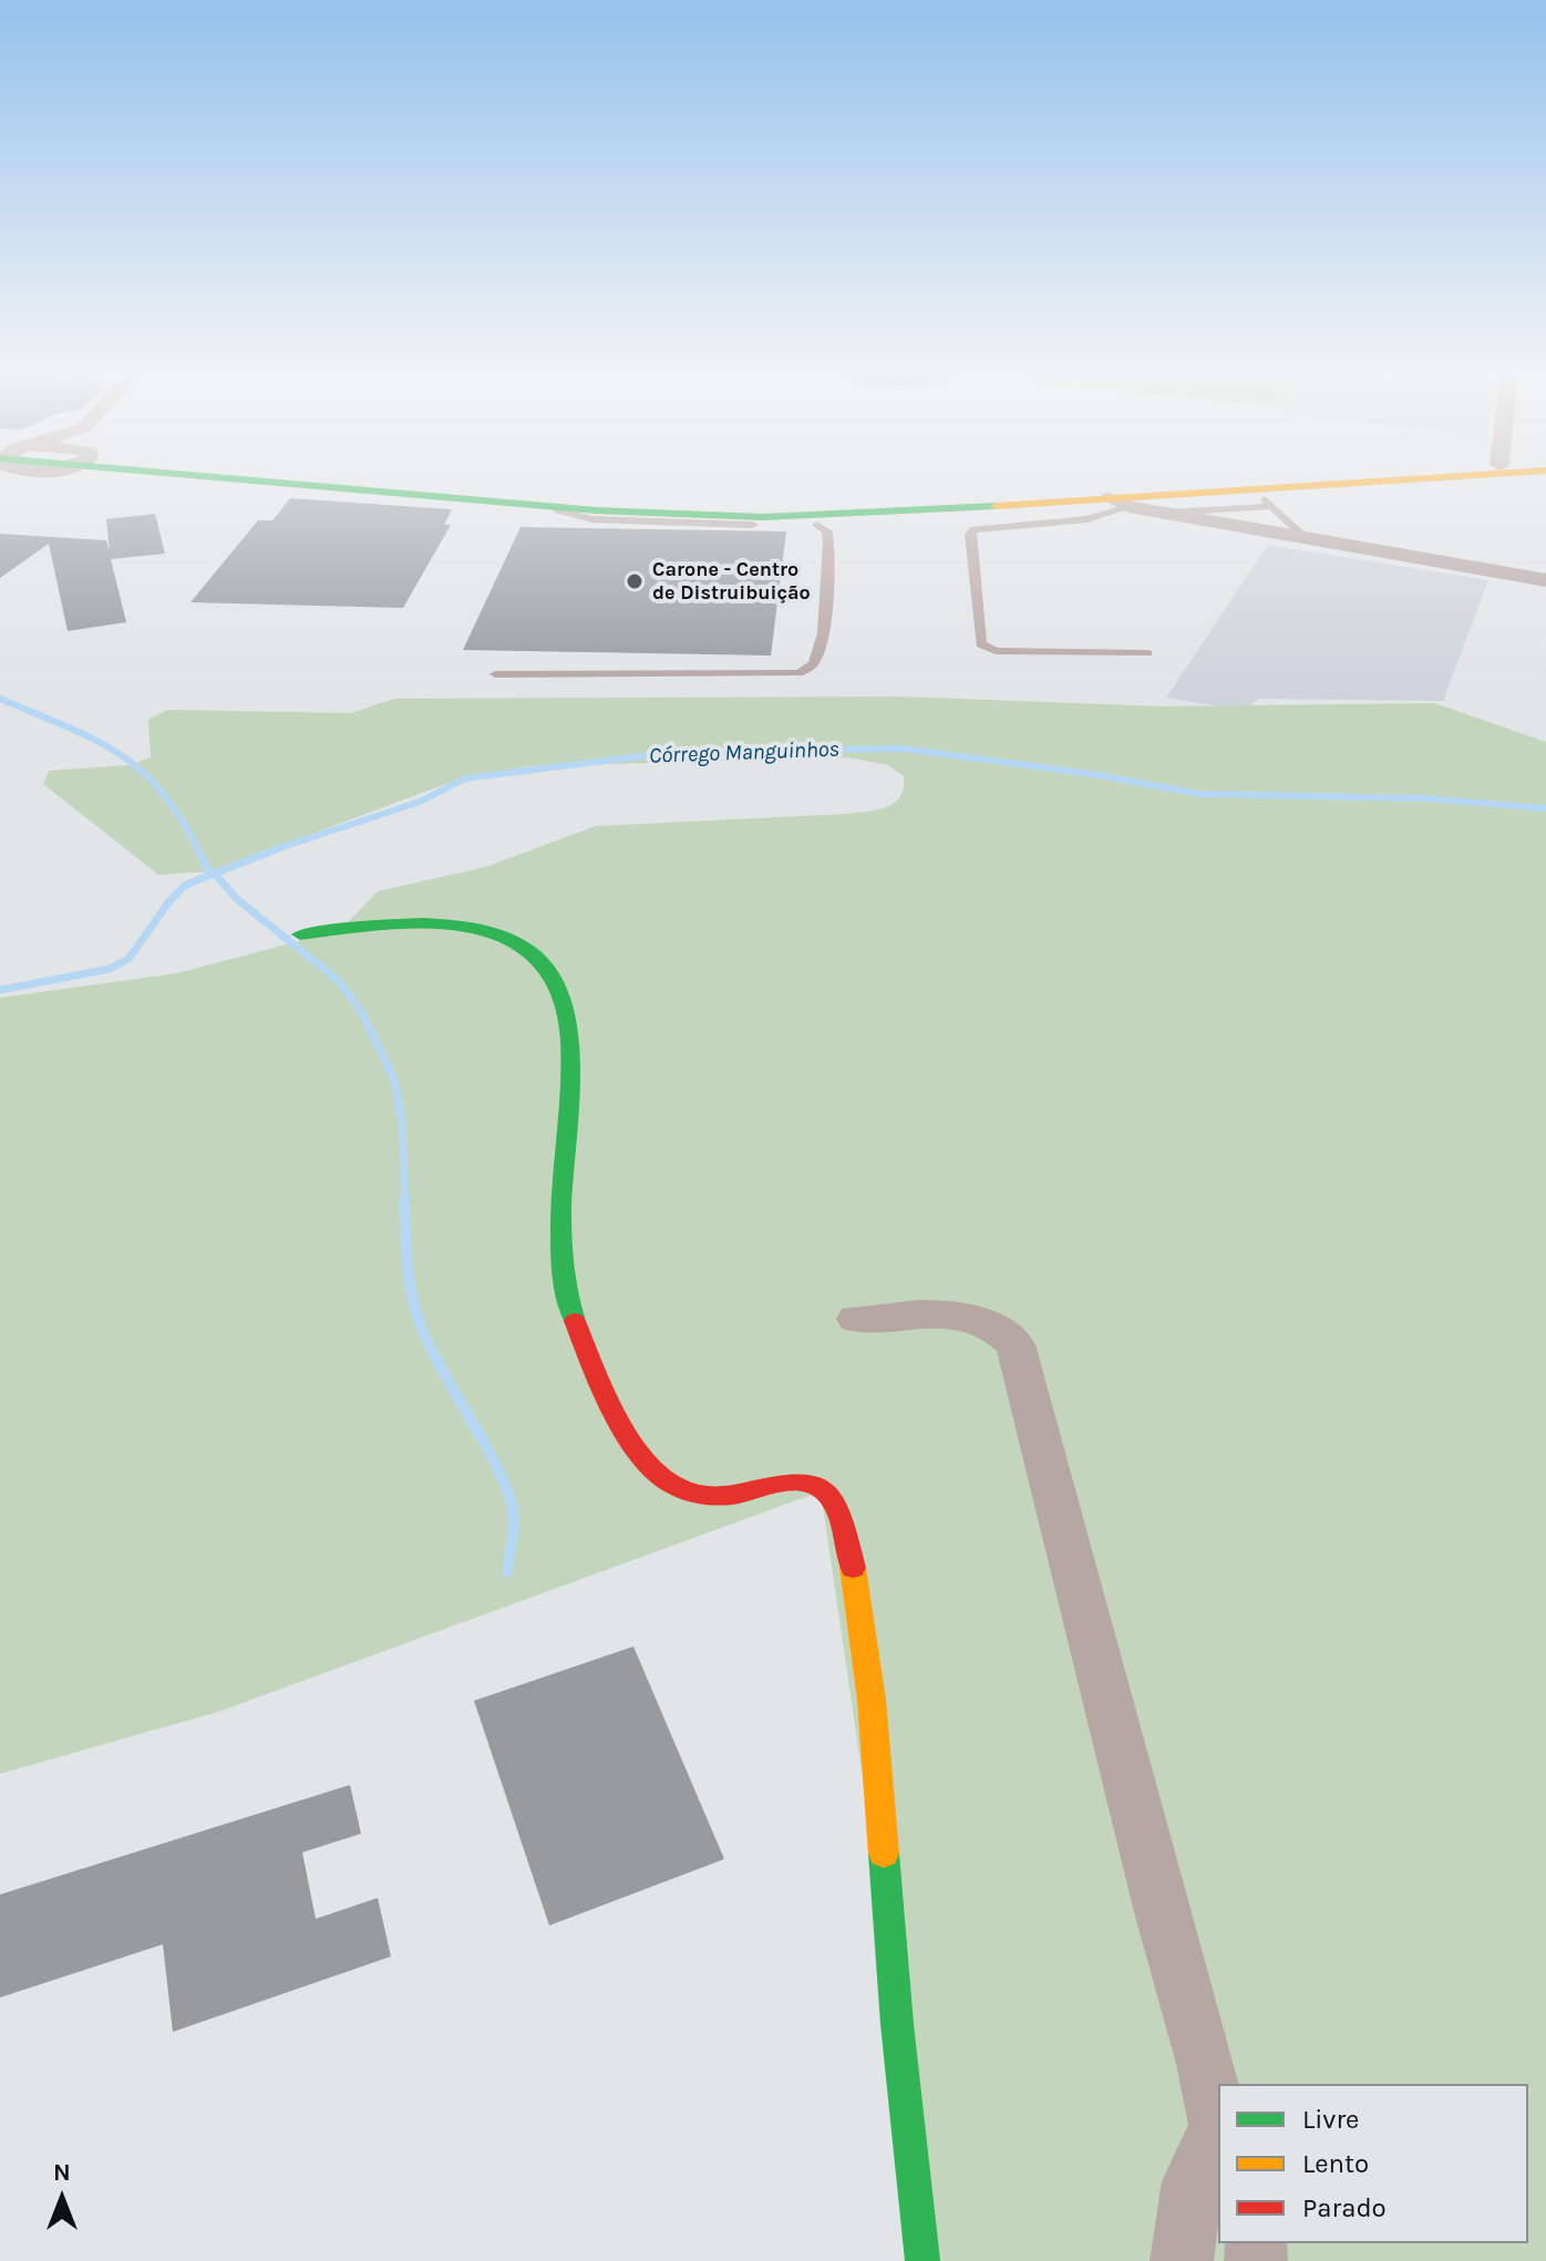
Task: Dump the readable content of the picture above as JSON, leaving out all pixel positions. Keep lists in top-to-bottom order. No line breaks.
{"water":["Córrego Manguinhos"],"places":["Carone - Centro de Distruibuição"],"legend":["Livre","Lento","Parado"],"north":"top"}
